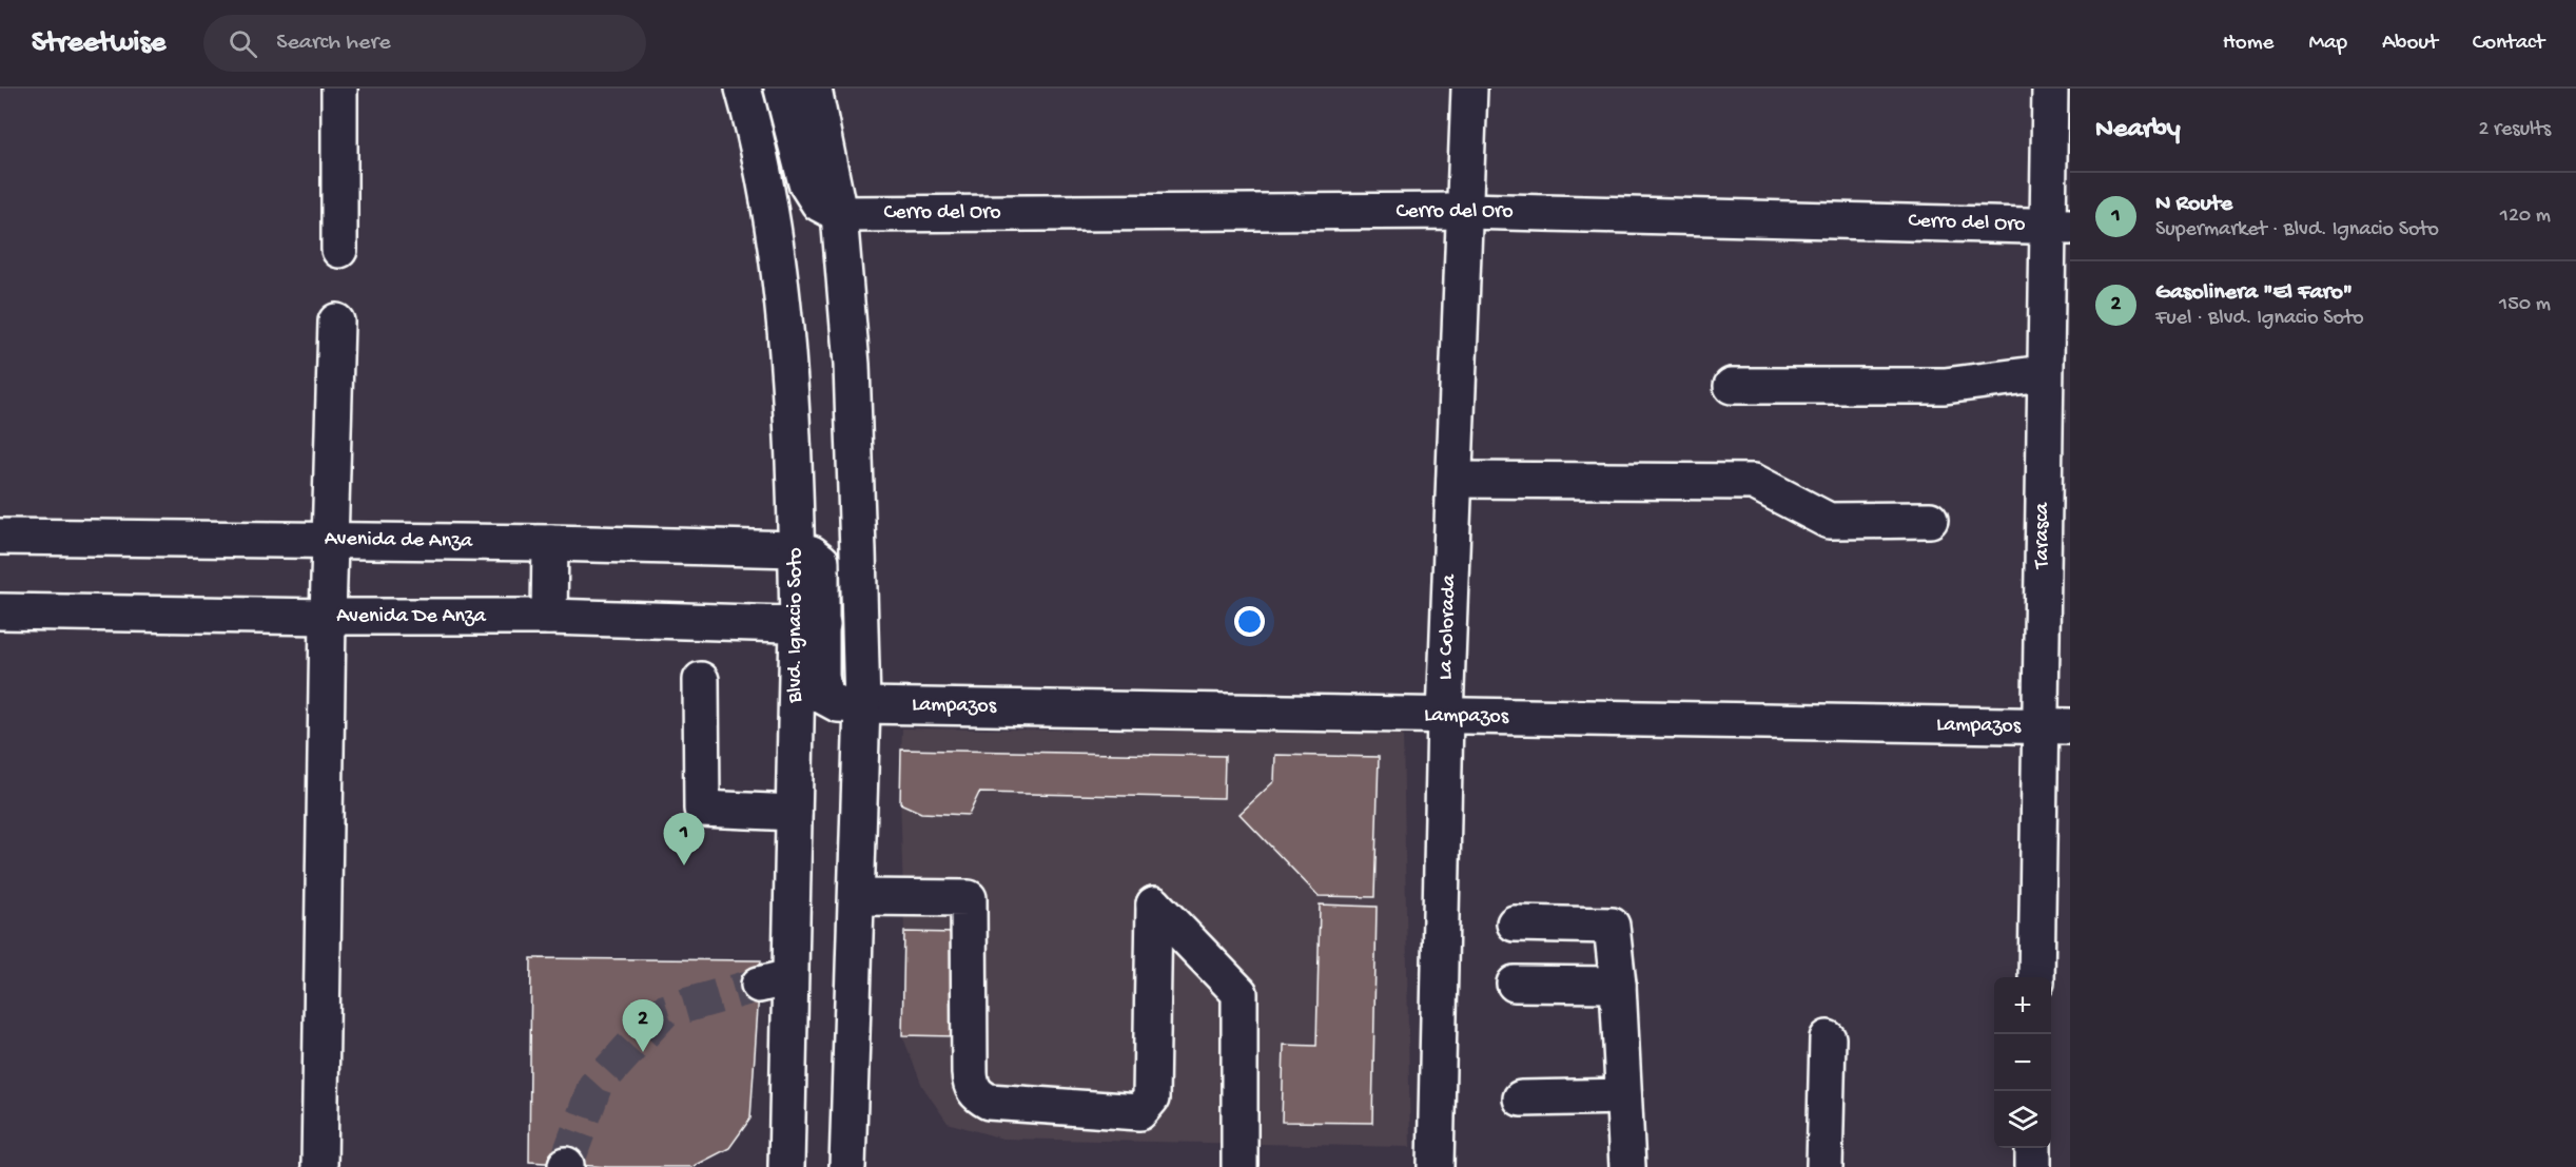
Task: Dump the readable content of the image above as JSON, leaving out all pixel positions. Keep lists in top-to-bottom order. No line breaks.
{"streets":{"street":["Cerro del Oro","Tarasca","Avenida de Anza","Avenida De Anza","Blvd. Ignacio Soto","La Colorada","Lampazos"]},"crossings":[["Cerro del Oro","Tarasca"],["Cerro del Oro","La Colorada"],["Tarasca","Lampazos"],["Avenida de Anza","Blvd. Ignacio Soto"],["Avenida De Anza","Blvd. Ignacio Soto"],["Avenida De Anza","Lampazos"],["Blvd. Ignacio Soto","Lampazos"],["La Colorada","Lampazos"]],"page":{"header":"Streetwise","search":"Search here","nav":["Home","Map","About","Contact"],"heading":["Nearby","2 results"],"list":[{"mark":"1","name":"N Route","note":"Supermarket · Blvd. Ignacio Soto","value":"120 m"},{"mark":"2","name":"Gasolinera \"El Faro\"","note":"Fuel · Blvd. Ignacio Soto","value":"150 m"}],"pins":["1","2"],"map_buttons":["+","−"]}}
